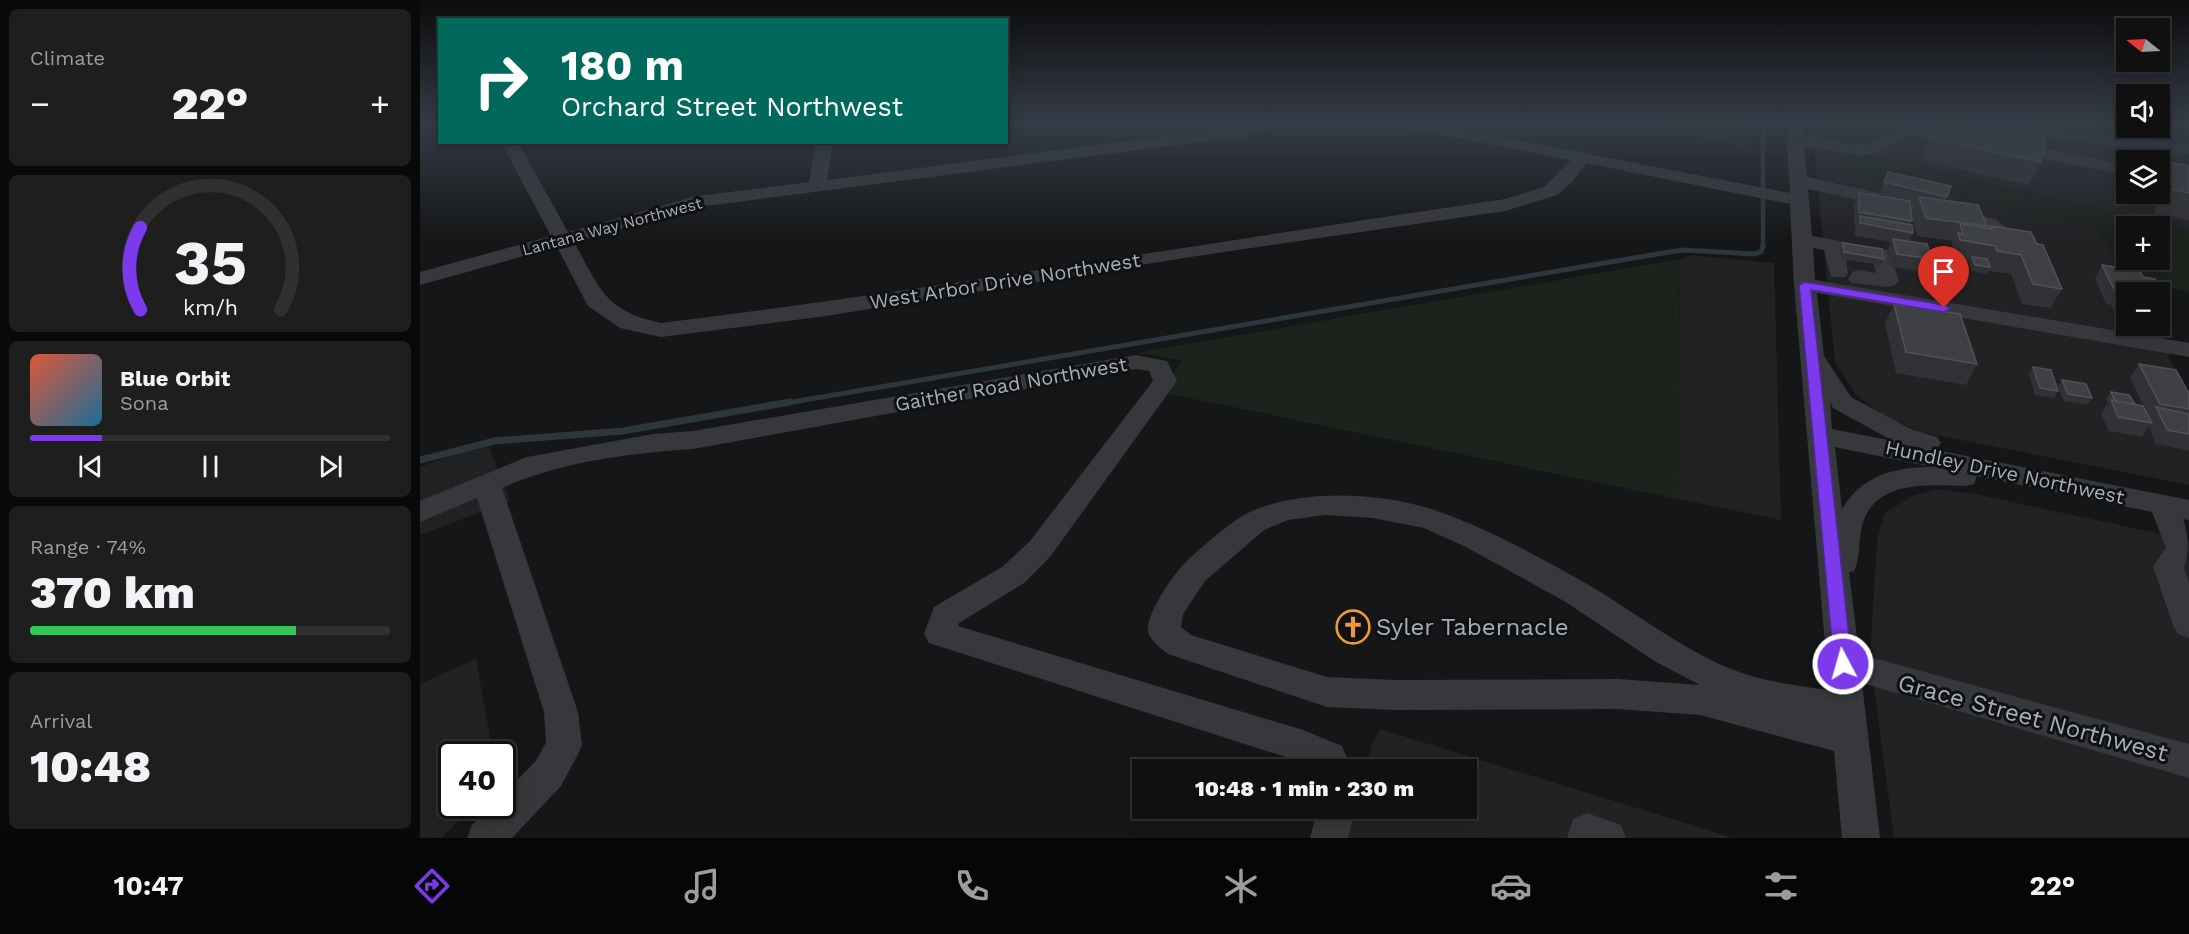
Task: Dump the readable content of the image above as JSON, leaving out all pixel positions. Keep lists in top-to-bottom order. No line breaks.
{"streets":{"street":["Lantana Way Northwest","West Arbor Drive Northwest","Gaither Road Northwest","Hundley Drive Northwest","Grace Street Northwest"]},"crossings":[["Lantana Way Northwest","West Arbor Drive Northwest"]],"places":{"church":["Syler Tabernacle"]},"north":"left","page":{"tile":["Climate",["Range · 74%","370 km"],["Arrival","10:48"]],"map_buttons":["+","−"],"turn":["180 m","Orchard Street Northwest"],"heat":["−","22°","+"],"song":["Blue Orbit","Sona"],"limit":"40","trip":"10:48 · 1 min · 230 m","tabs":["10:47","22°"],"gauge":["35","km/h"]}}
